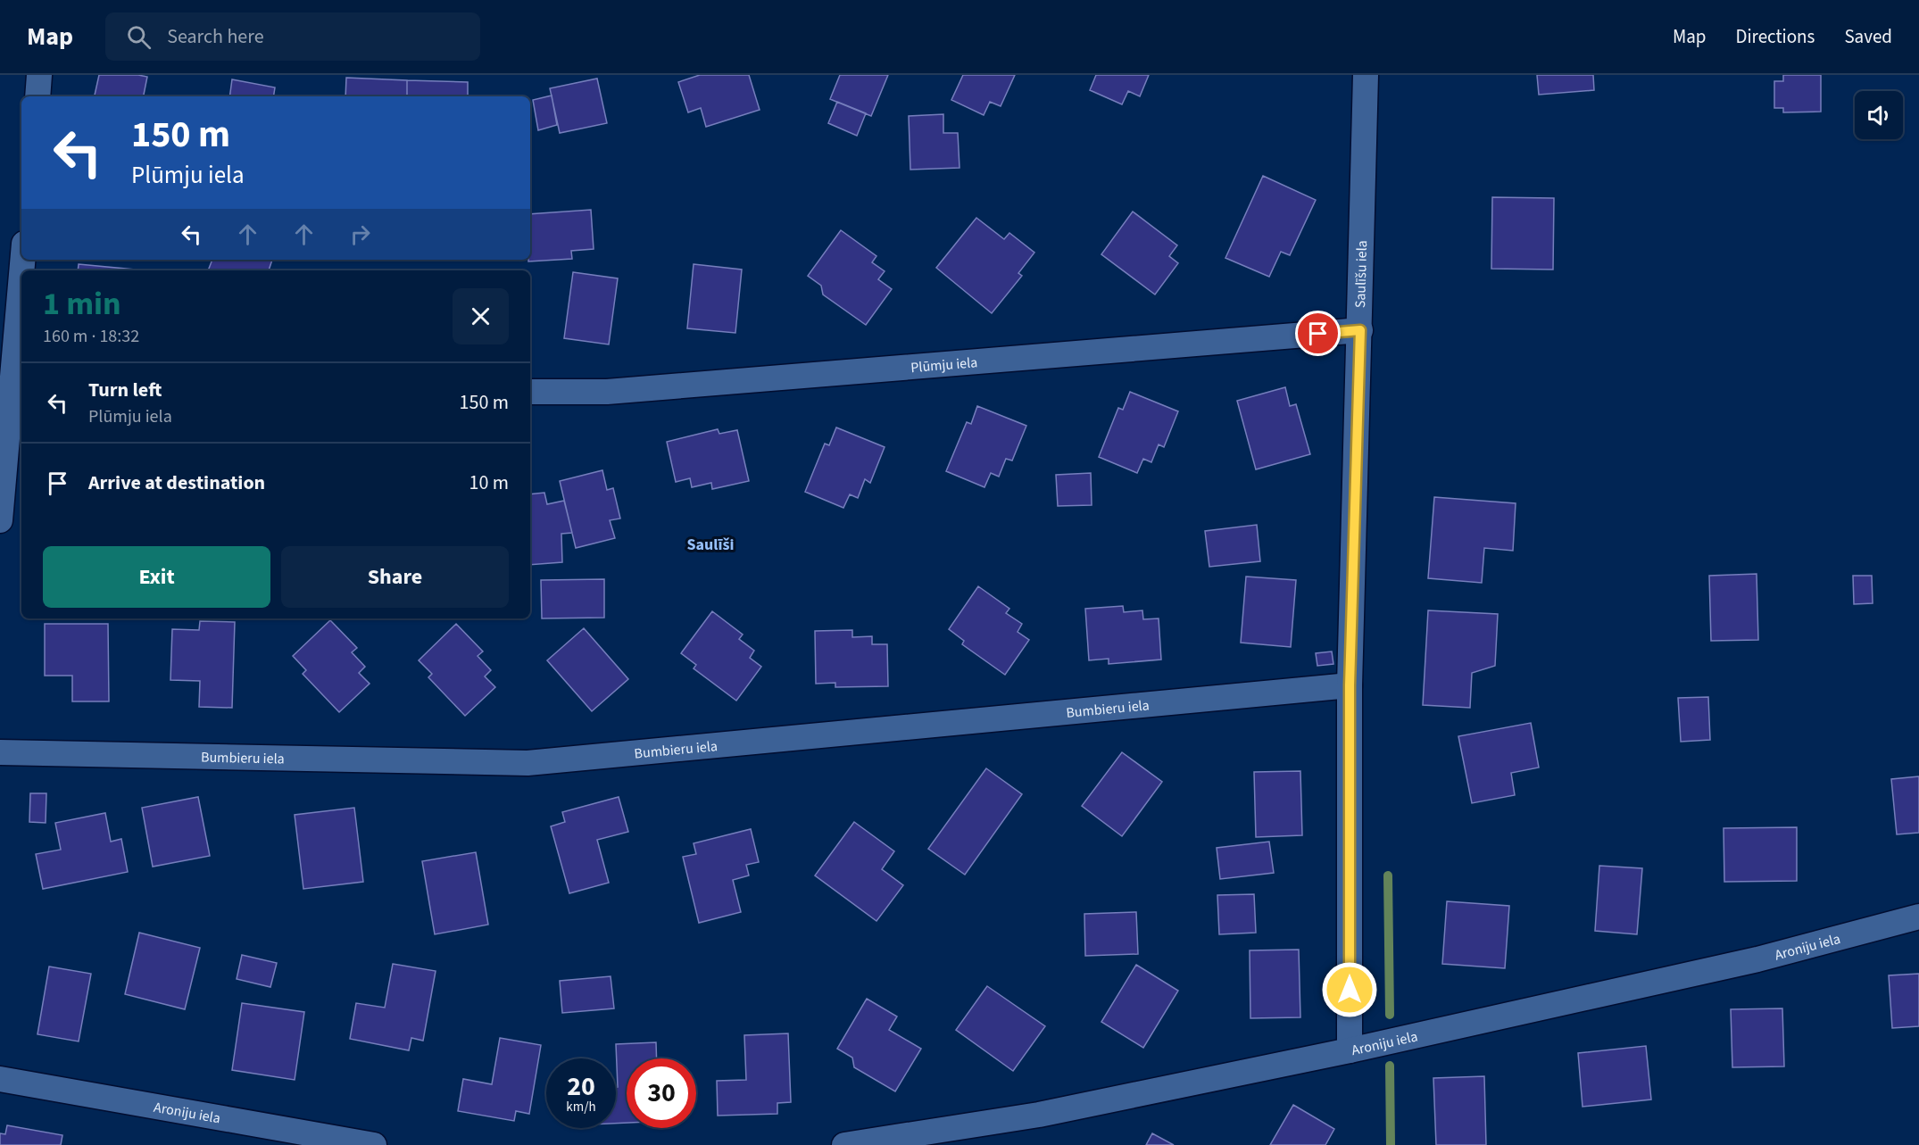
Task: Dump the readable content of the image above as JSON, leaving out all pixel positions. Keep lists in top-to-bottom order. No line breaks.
{"streets":{"street":["Saulīšu iela","Plūmju iela","Bumbieru iela","Aroniju iela"]},"crossings":[["Saulīšu iela","Plūmju iela"],["Saulīšu iela","Bumbieru iela"],["Saulīšu iela","Aroniju iela"]],"districts":["Saulīši"],"page":{"header":"Map","search":"Search here","nav":["Map","Directions","Saved"],"turn":["150 m","Plūmju iela"],"heading":["1 min","160 m · 18:32"],"list":[{"name":"Turn left","note":"Plūmju iela","value":"150 m"},{"name":"Arrive at destination","value":"10 m"}],"buttons":["Exit","Share"],"speed":"20 km/h","limit":"30"}}
